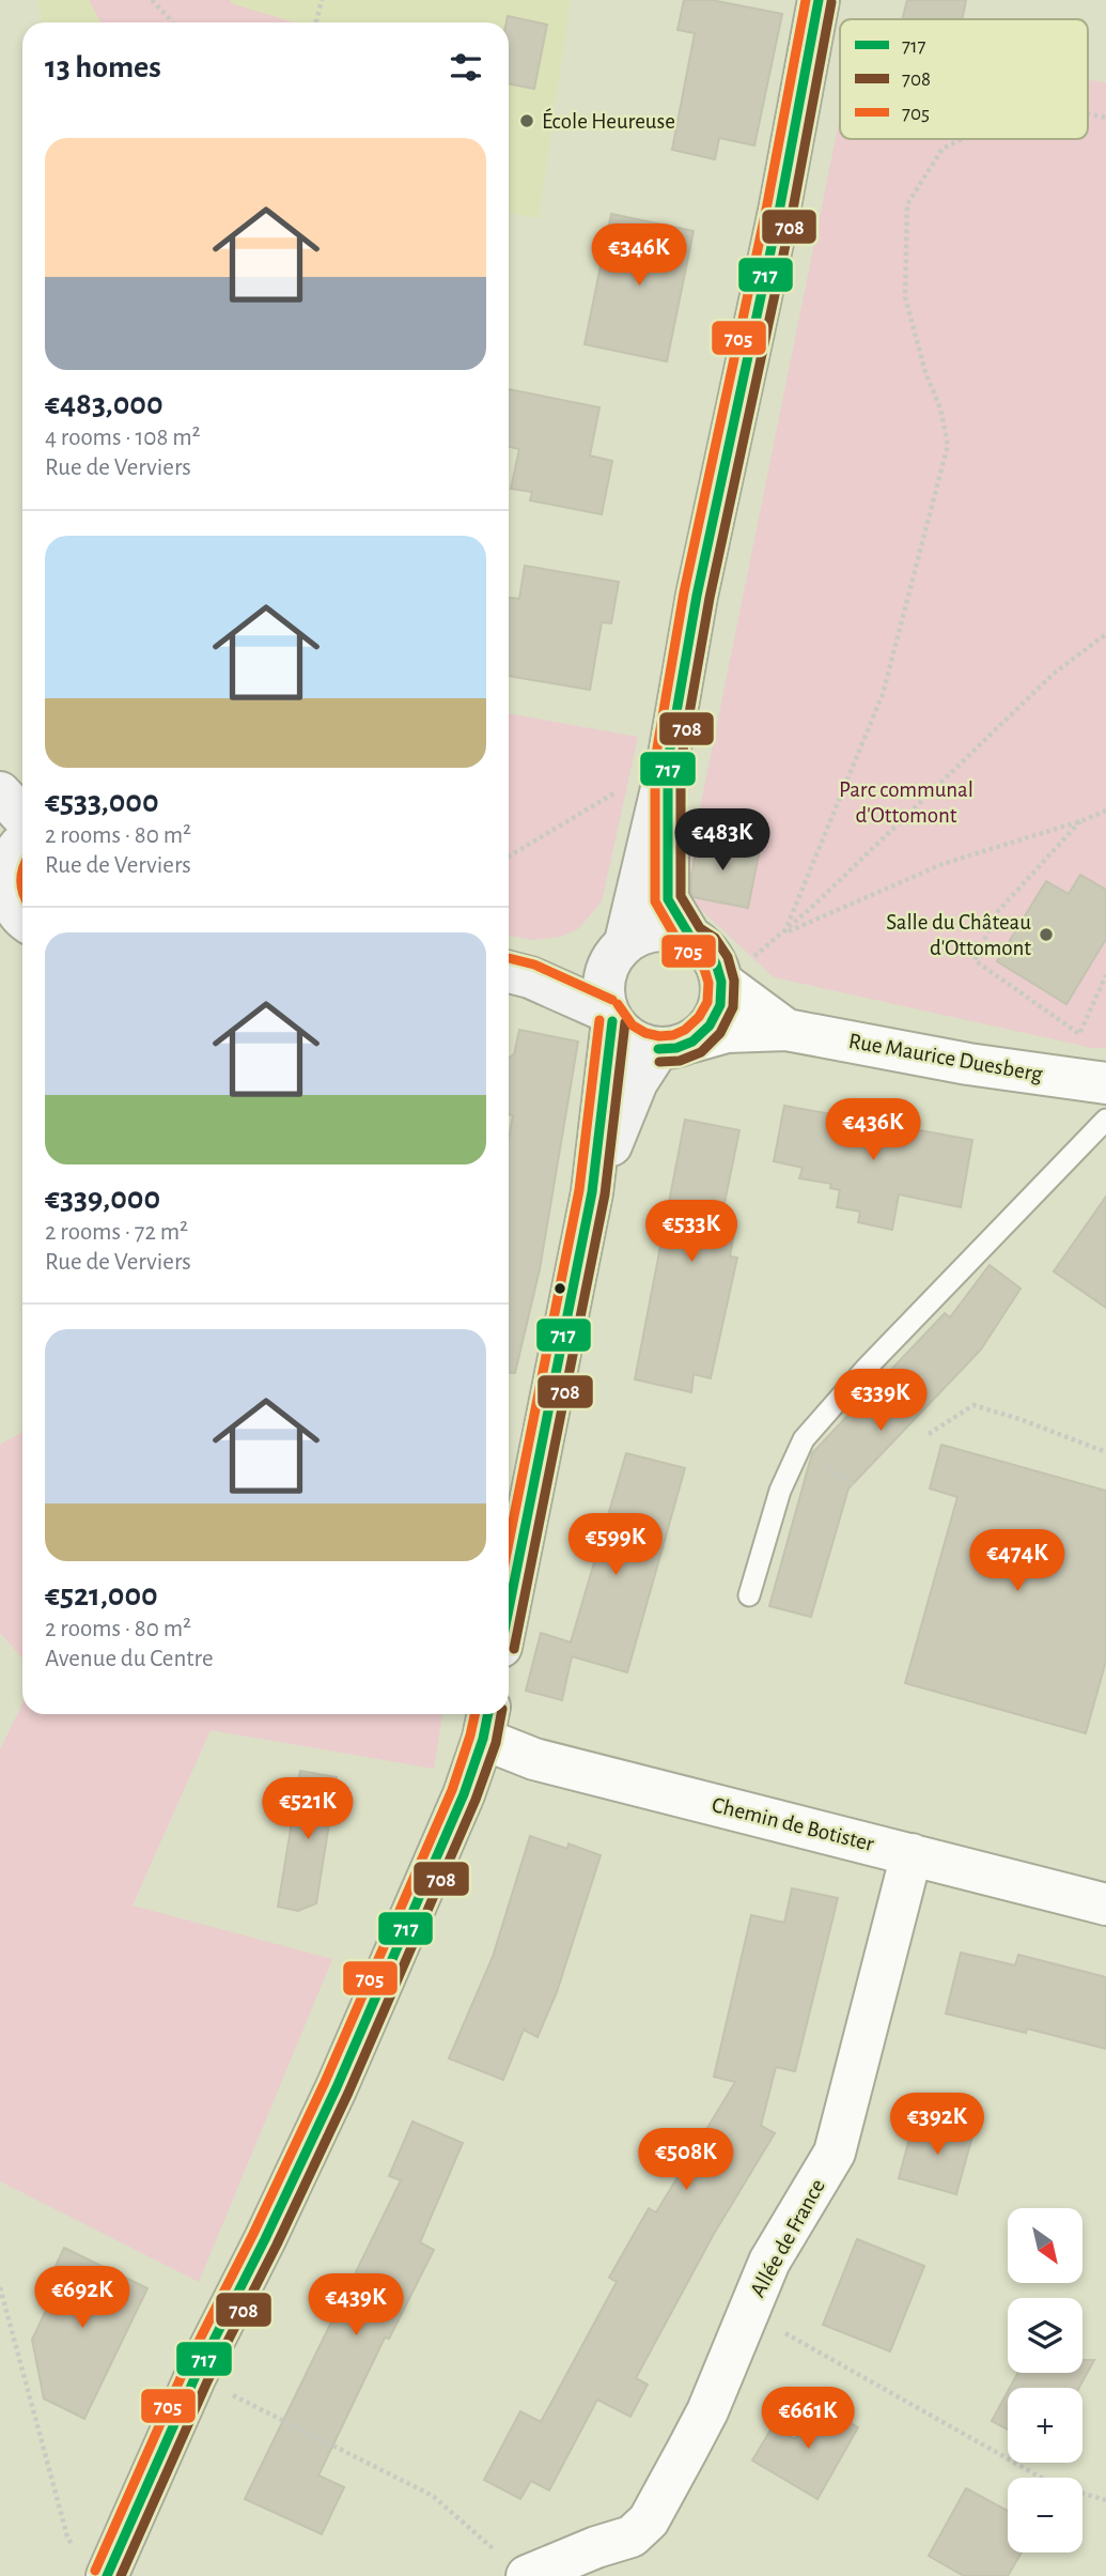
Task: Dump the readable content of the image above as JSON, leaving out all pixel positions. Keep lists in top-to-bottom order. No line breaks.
{"streets":{"street":["Rue Maurice Duesberg","Chemin de Botister","Allée de France"]},"crossings":[["Chemin de Botister","Allée de France"]],"parks":["Parc communal d'Ottomont"],"places":["École Heureuse","Salle du Château d'Ottomont"],"lines":["transit line 717","transit line 705","transit line 708"],"legend":["717","708","705"],"north":"bottom right","page":{"heading":"13 homes","list":[{"name":"€483,000","note":"4 rooms · 108 m² · Rue de Verviers"},{"name":"€533,000","note":"2 rooms · 80 m² · Rue de Verviers"},{"name":"€339,000","note":"2 rooms · 72 m² · Rue de Verviers"},{"name":"€521,000","note":"2 rooms · 80 m² · Avenue du Centre"}],"price":["€346K","€483K","€436K","€533K","€339K","€599K","€474K","€521K","€392K","€508K","€692K","€439K","€661K"],"map_buttons":["+","−"]}}
